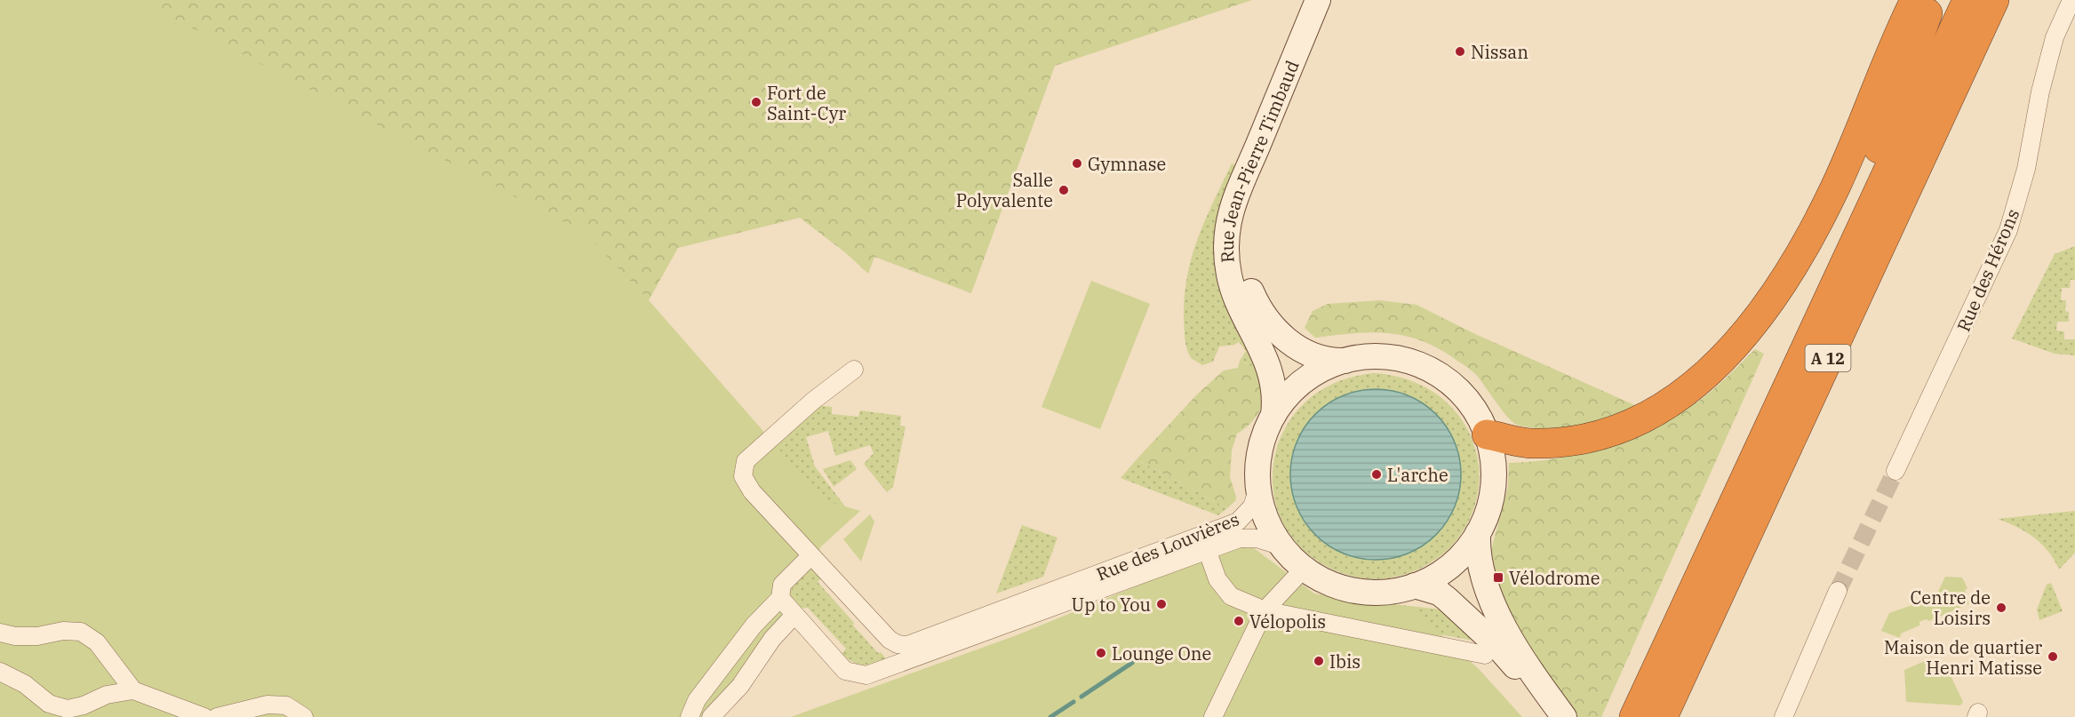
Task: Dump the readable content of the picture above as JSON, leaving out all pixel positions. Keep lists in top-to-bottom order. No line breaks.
{"streets":{"highway":["A 12"],"main road":["Rue Jean-Pierre Timbaud"],"street":["Rue des Hérons","Rue des Louvières"]},"places":{"other":["Nissan","Fort de Saint-Cyr","Gymnase","Salle Polyvalente","L'arche","Up to You","Centre de Loisirs","Vélopolis","Lounge One","Maison de quartier Henri Matisse","Ibis"],"transit":["Vélodrome"]}}
